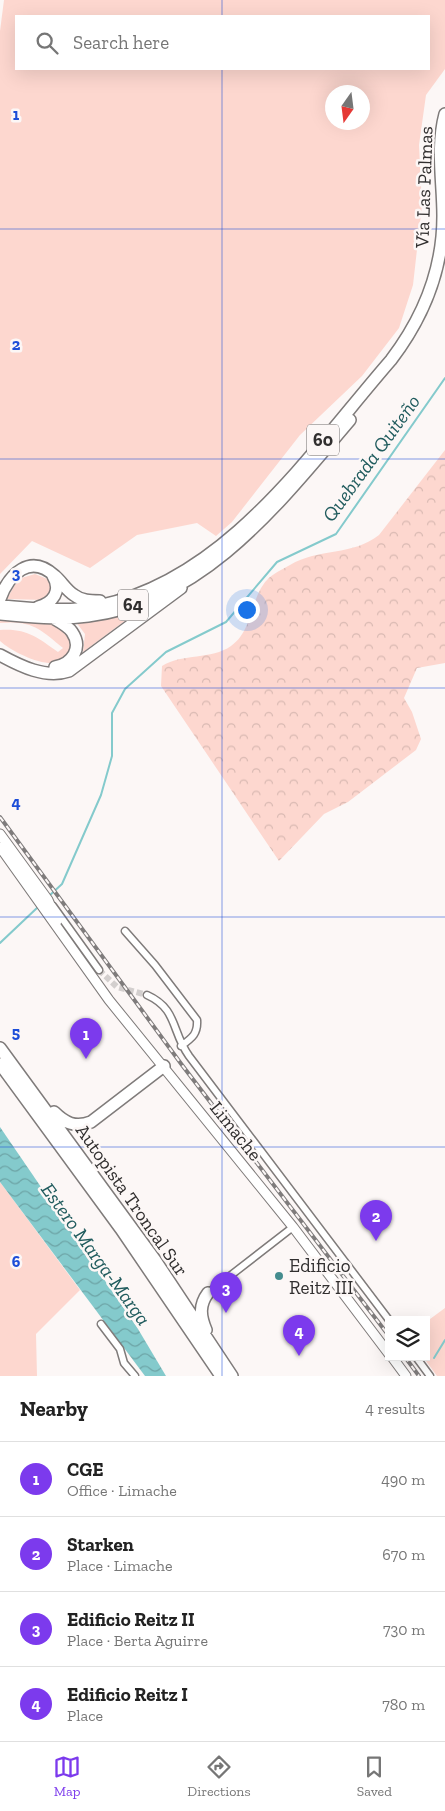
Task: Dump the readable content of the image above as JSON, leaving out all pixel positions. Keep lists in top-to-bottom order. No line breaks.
{"streets":{"highway":["Vía Las Palmas","60","64","Autopista Troncal Sur"],"main road":["Limache"]},"water":["Quebrada Quiteño","Estero Marga-Marga"],"places":["Edificio Reitz III"],"north":"bottom","page":{"search":"Search here","pins":["1","2","3","4"],"heading":["Nearby","4 results"],"list":[{"mark":"1","name":"CGE","note":"Office · Limache","value":"490 m"},{"mark":"2","name":"Starken","note":"Place · Limache","value":"670 m"},{"mark":"3","name":"Edificio Reitz II","note":"Place · Berta Aguirre","value":"730 m"},{"mark":"4","name":"Edificio Reitz I","note":"Place","value":"780 m"}],"nav":["Map","Directions","Saved"]},"grid":{"rows":["1","2","3","4","5","6"]}}
